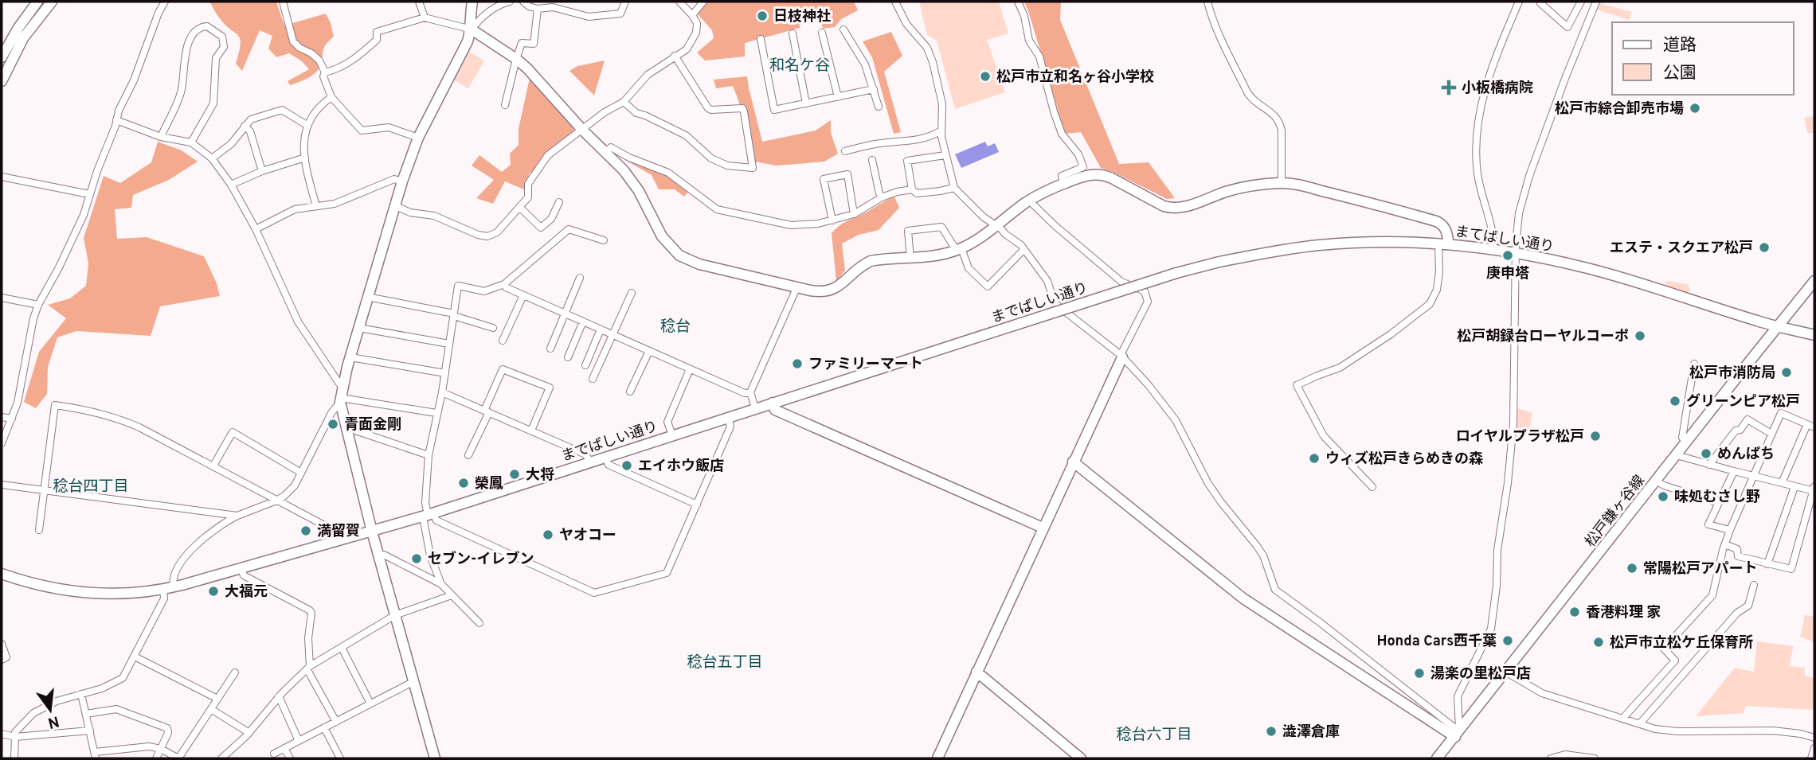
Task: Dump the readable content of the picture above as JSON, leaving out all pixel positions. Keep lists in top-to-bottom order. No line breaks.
{"streets":{"street":["まてばしい通り","までばしい通り","松戸鎌ヶ谷線"]},"crossings":[["まてばしい通り","までばしい通り"],["まてばしい通り","松戸鎌ヶ谷線"]],"districts":["和名ケ谷","稔台","稔台四丁目","稔台五丁目","稔台六丁目"],"places":{"other":["日枝神社","松戸市立和名ヶ谷小学校","松戸市綜合卸売市場","エステ・スクエア松戸","庚申塔","松戸胡録台ローヤルコーポ","ファミリーマート","松戸市消防局","グリーンピア松戸","青面金剛","ロイヤルプラザ松戸","めんぱち","ウィズ松戸きらめきの森","エイホウ飯店","大将","榮鳳","味処むさし野","満留賀","ヤオコー","セブン-イレブン","常陽松戸アパート","大福元","香港料理 家","Honda Cars西千葉","松戸市立松ケ丘保育所","湯楽の里松戸店","澁澤倉庫"],"health":["小板橋病院"]},"legend":["道路","公園"],"north":"bottom"}
